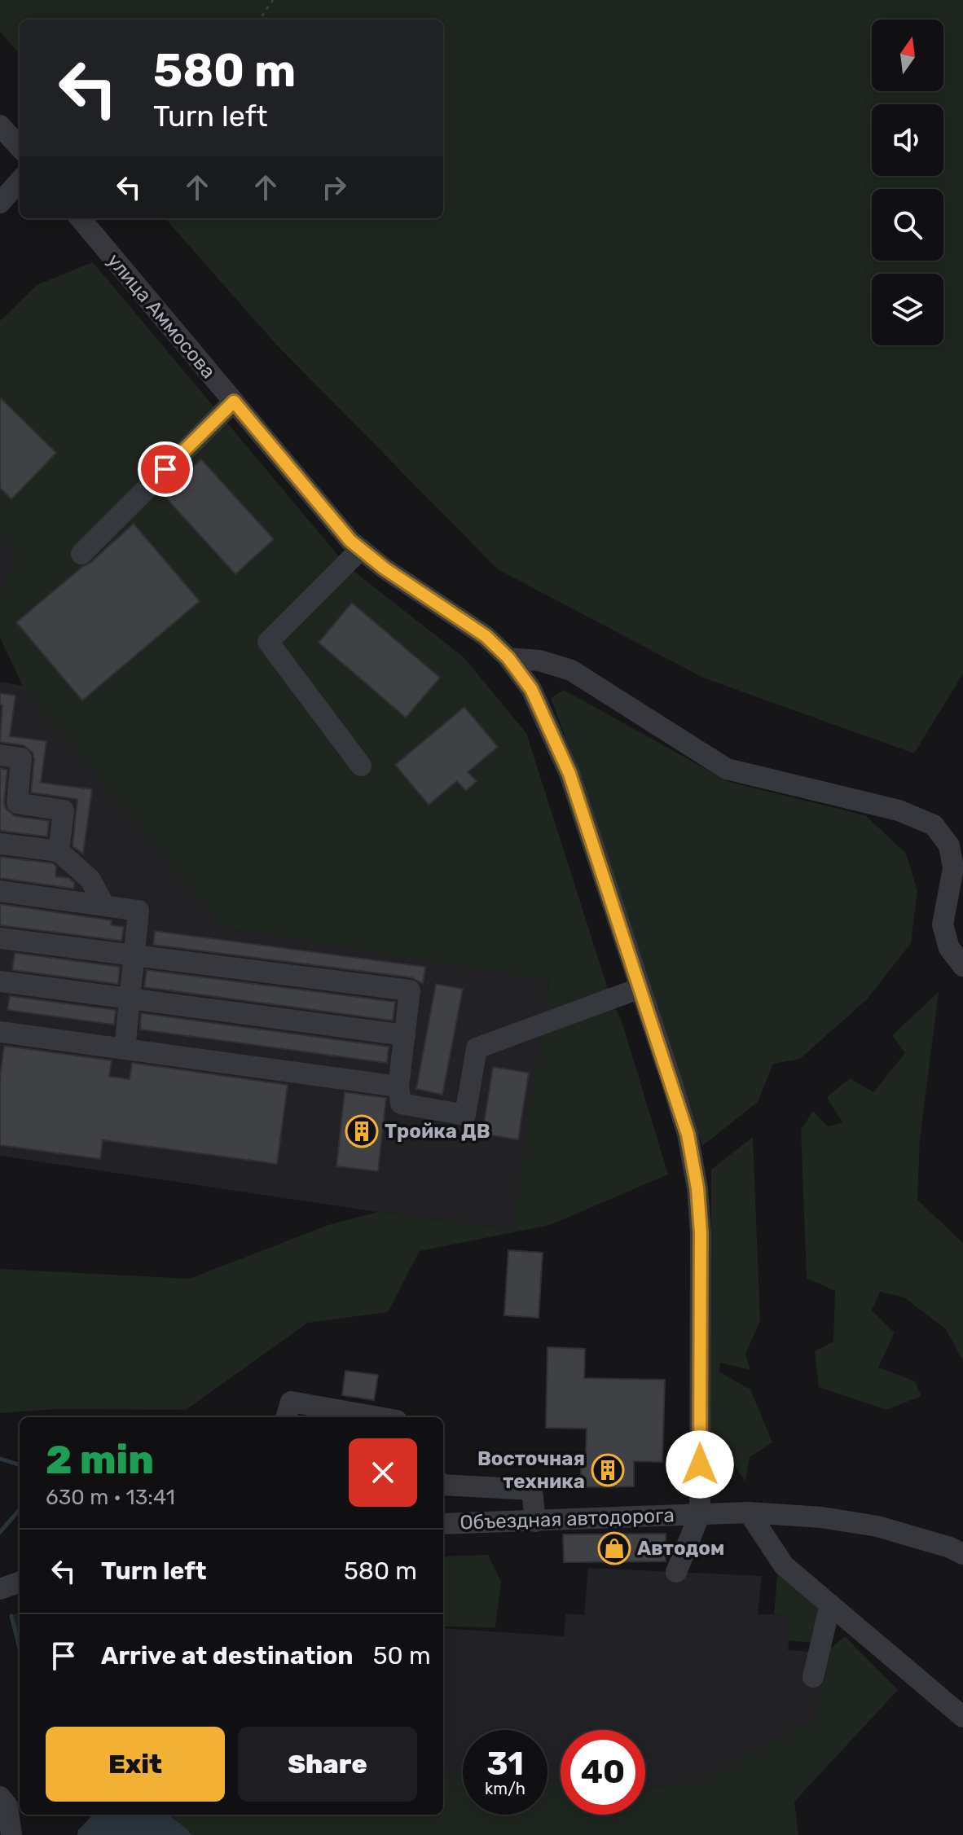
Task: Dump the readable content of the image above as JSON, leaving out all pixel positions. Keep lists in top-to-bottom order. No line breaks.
{"streets":{"street":["улица Аммосова","Объездная автодорога"]},"crossings":[["улица Аммосова","Объездная автодорога"]],"places":{"building":["Тройка ДВ","Восточная техника"],"shop":["Автодом"]},"north":"top","page":{"turn":["580 m","Turn left"],"heading":["2 min","630 m · 13:41"],"list":[{"name":"Turn left","value":"580 m"},{"name":"Arrive at destination","value":"50 m"}],"buttons":["Exit","Share"],"speed":"31 km/h","limit":"40"}}
